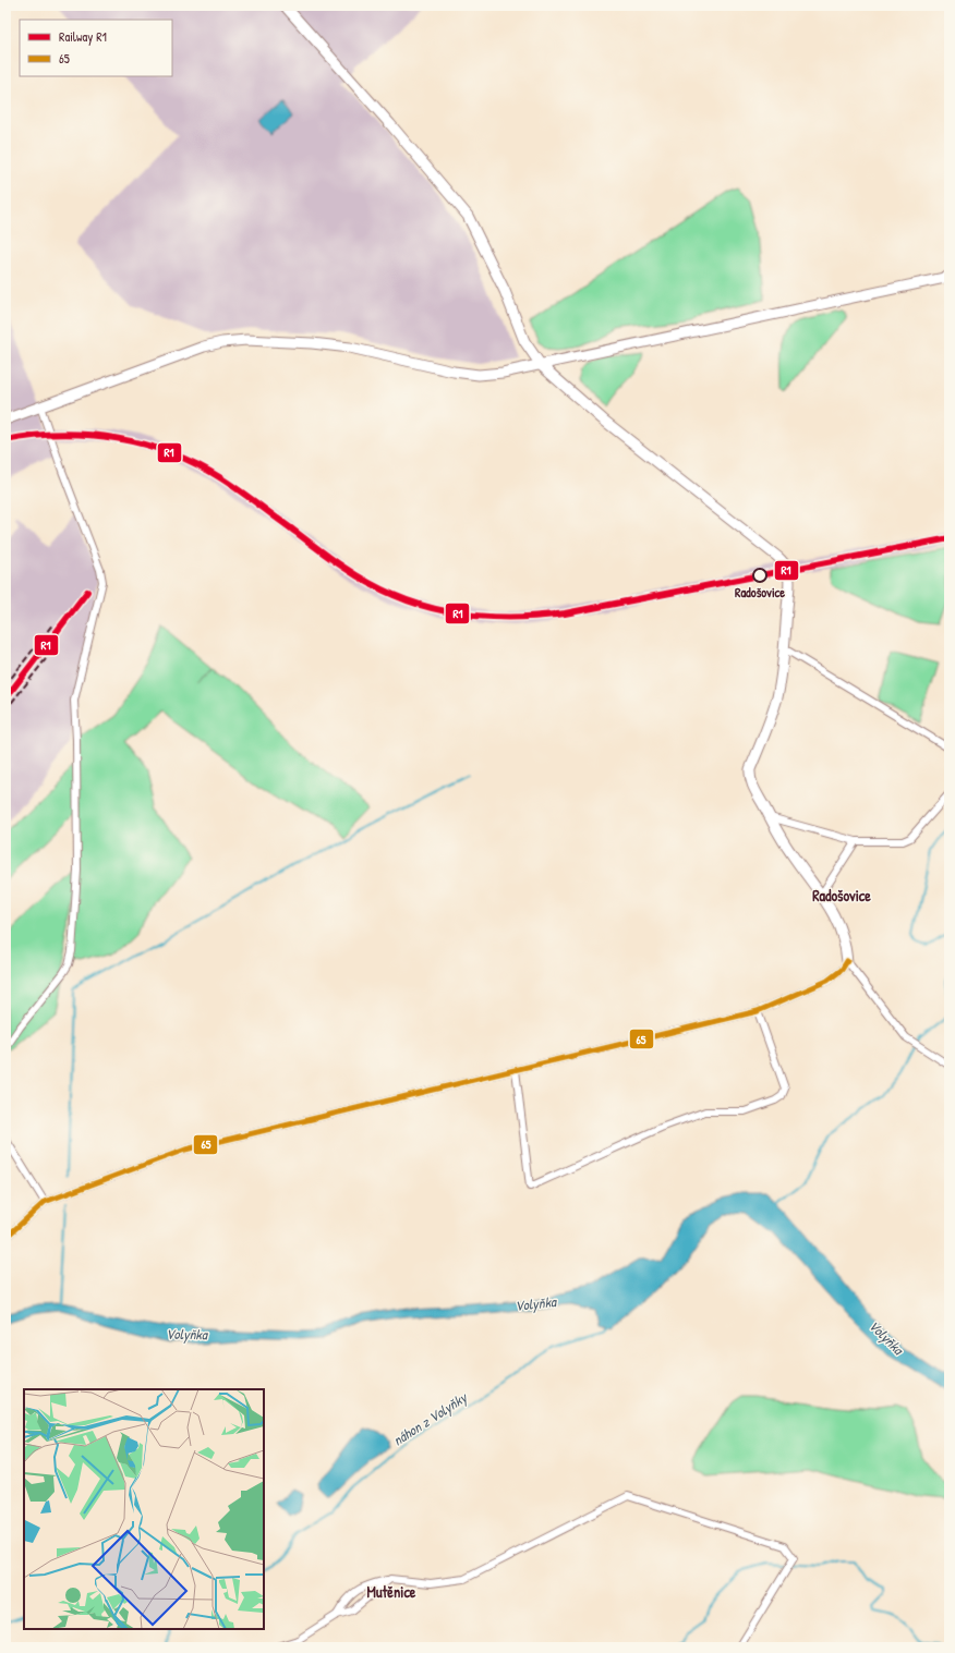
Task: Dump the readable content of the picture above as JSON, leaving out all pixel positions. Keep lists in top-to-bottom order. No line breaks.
{"districts":["Radošovice","Mutěnice"],"water":["Volyňka","náhon z Volyňky"],"places":["Radošovice"],"lines":["rail line R1","transit line 65"],"legend":["Railway R1","65"]}
